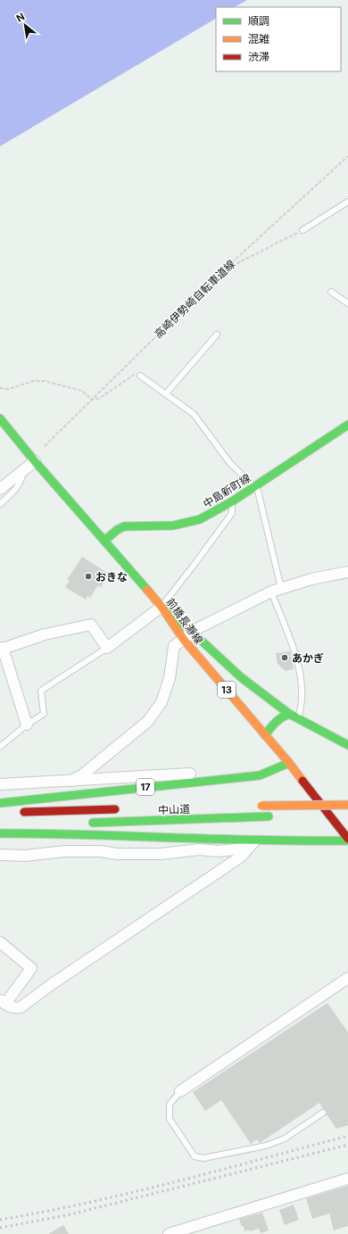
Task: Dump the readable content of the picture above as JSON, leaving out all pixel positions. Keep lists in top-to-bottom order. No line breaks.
{"streets":{"main road":["中島新町線","前橋長瀞線","13","17","中山道"],"path":["高崎伊勢崎自転車道線"]},"crossings":[["中島新町線","前橋長瀞線"],["前橋長瀞線","17"]],"places":["おきな","あかぎ"],"legend":["順調","混雑","渋滞"],"north":"top left"}
